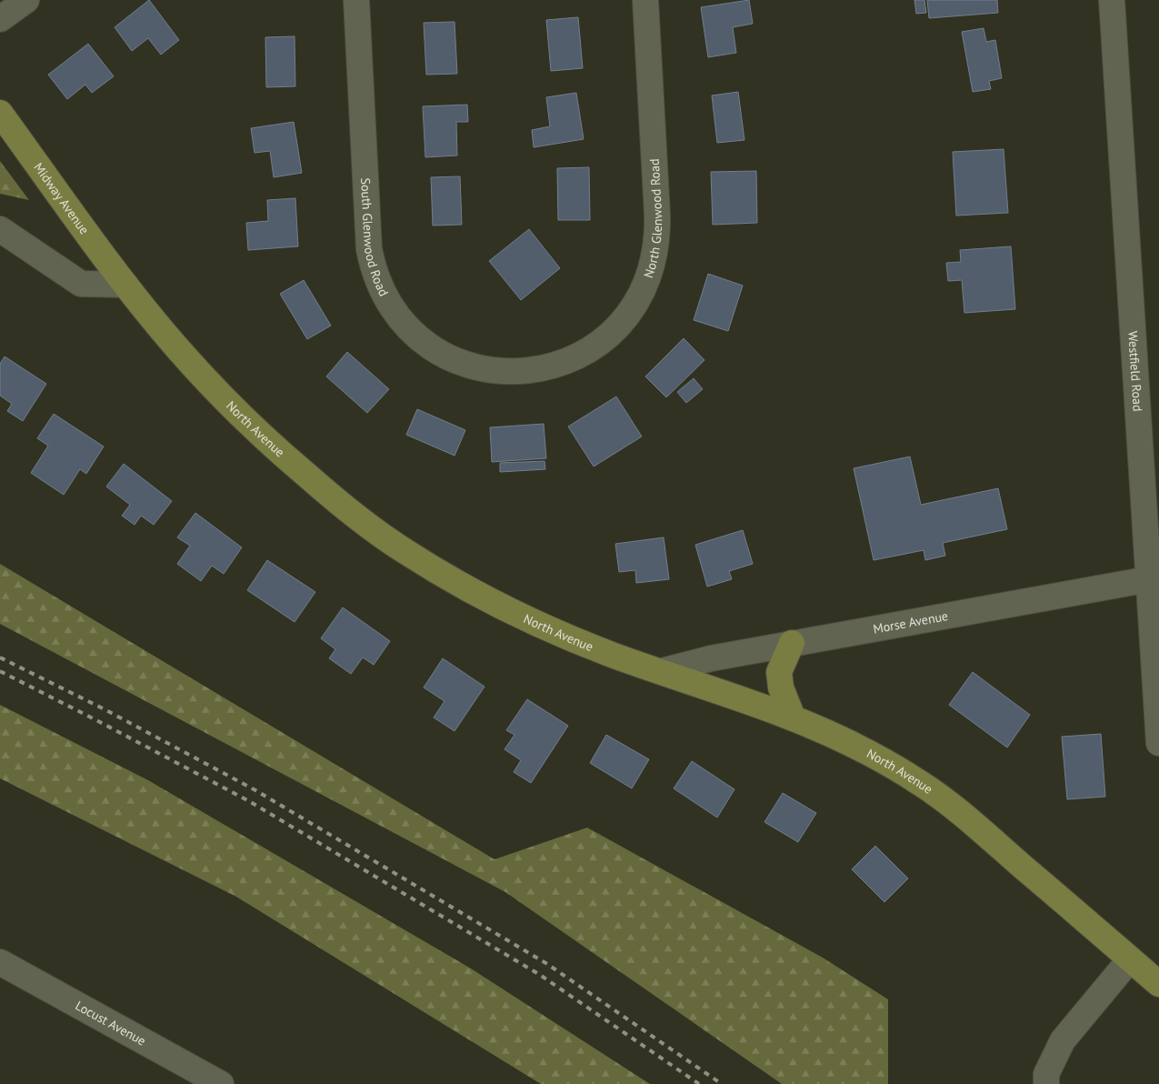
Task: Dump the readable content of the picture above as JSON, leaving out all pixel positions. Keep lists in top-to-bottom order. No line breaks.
{"streets":{"main road":["Midway Avenue","North Avenue"],"street":["North Glenwood Road","South Glenwood Road","Westfield Road","Morse Avenue","Locust Avenue"]},"crossings":[["Midway Avenue","North Avenue"],["North Glenwood Road","South Glenwood Road"],["Westfield Road","Morse Avenue"],["North Avenue","Morse Avenue"]]}
